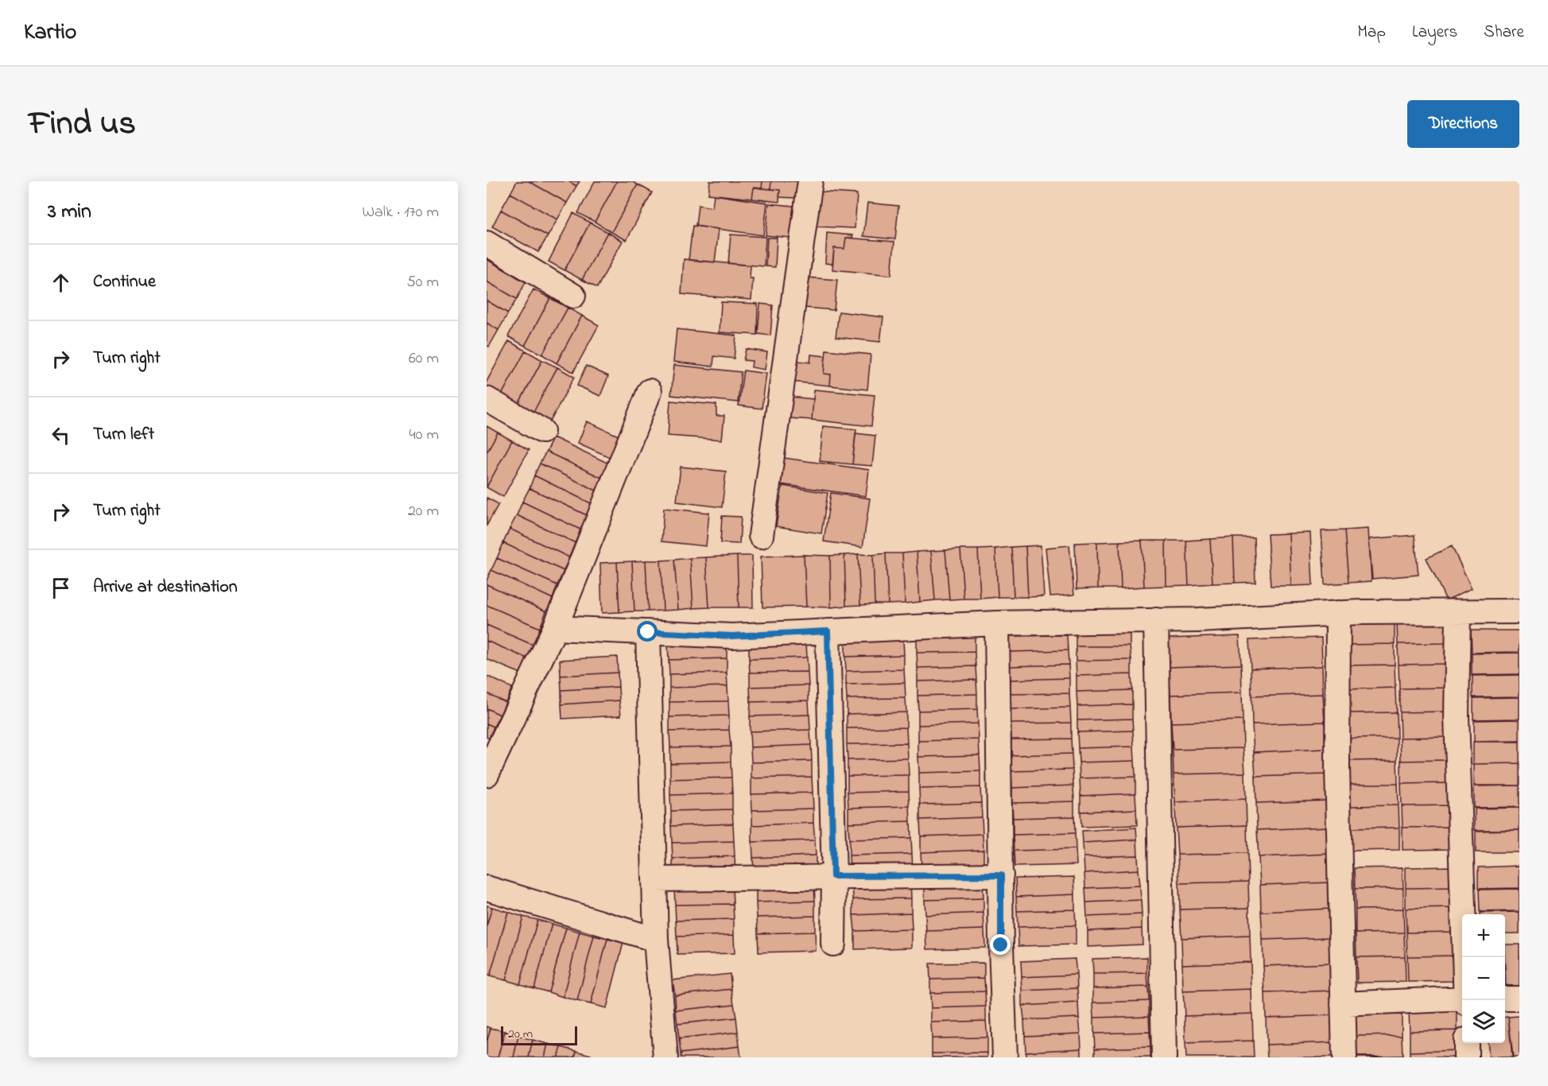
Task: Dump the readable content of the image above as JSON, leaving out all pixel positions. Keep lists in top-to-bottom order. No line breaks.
{"scale_bar":"20 m","page":{"header":"Kartio","nav":["Map","Layers","Share"],"title":"Find us","buttons":"Directions","heading":["3 min","Walk · 170 m"],"list":[["Continue","50 m"],["Turn right","60 m"],["Turn left","40 m"],["Turn right","20 m"],"Arrive at destination"],"map_buttons":["+","−"],"scale":"20 m"}}
